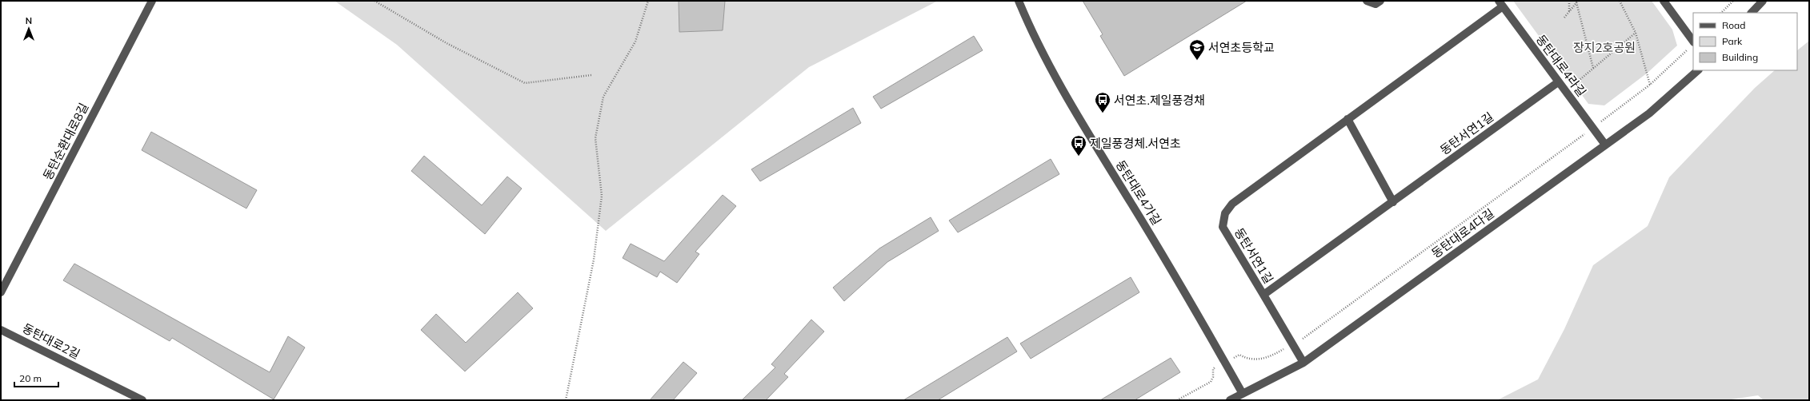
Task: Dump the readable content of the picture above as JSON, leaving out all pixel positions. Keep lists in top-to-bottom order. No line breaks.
{"streets":{"street":["동탄대로4라길","동탄서연1길","동탄순환대로8길","동탄대로4가길","동탄대로4다길","동탄대로2길"]},"crossings":[["동탄대로4라길","동탄서연1길"],["동탄대로4라길","동탄대로4다길"],["동탄대로4가길","동탄대로4다길"]],"parks":["장지2호공원"],"places":{"school or university":["서연초등학교"],"bus stop":["서연초.제일풍경채","제일풍경체.서연초"]},"legend":["Road","Park","Building"],"scale_bar":"20 m","north":"top"}
